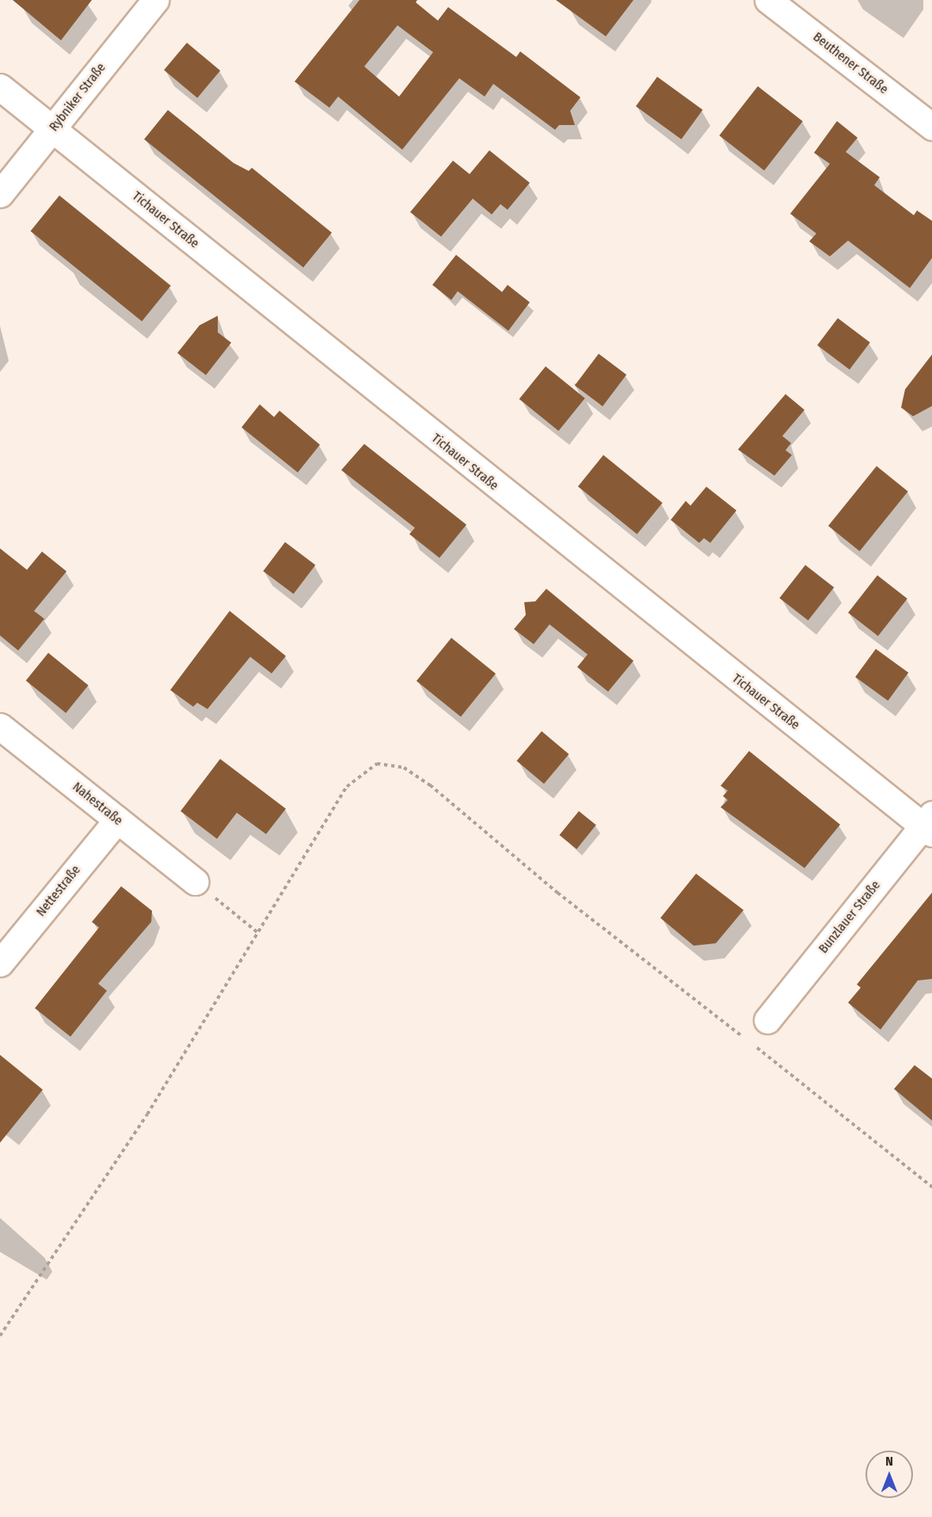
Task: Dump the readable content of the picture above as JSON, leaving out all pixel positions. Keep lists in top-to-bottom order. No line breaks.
{"streets":{"street":["Beuthener Straße","Rybniker Straße","Tichauer Straße","Nahestraße","Nettestraße","Bunzlauer Straße"]},"crossings":[["Rybniker Straße","Tichauer Straße"],["Tichauer Straße","Bunzlauer Straße"],["Nahestraße","Nettestraße"]],"north":"top"}
